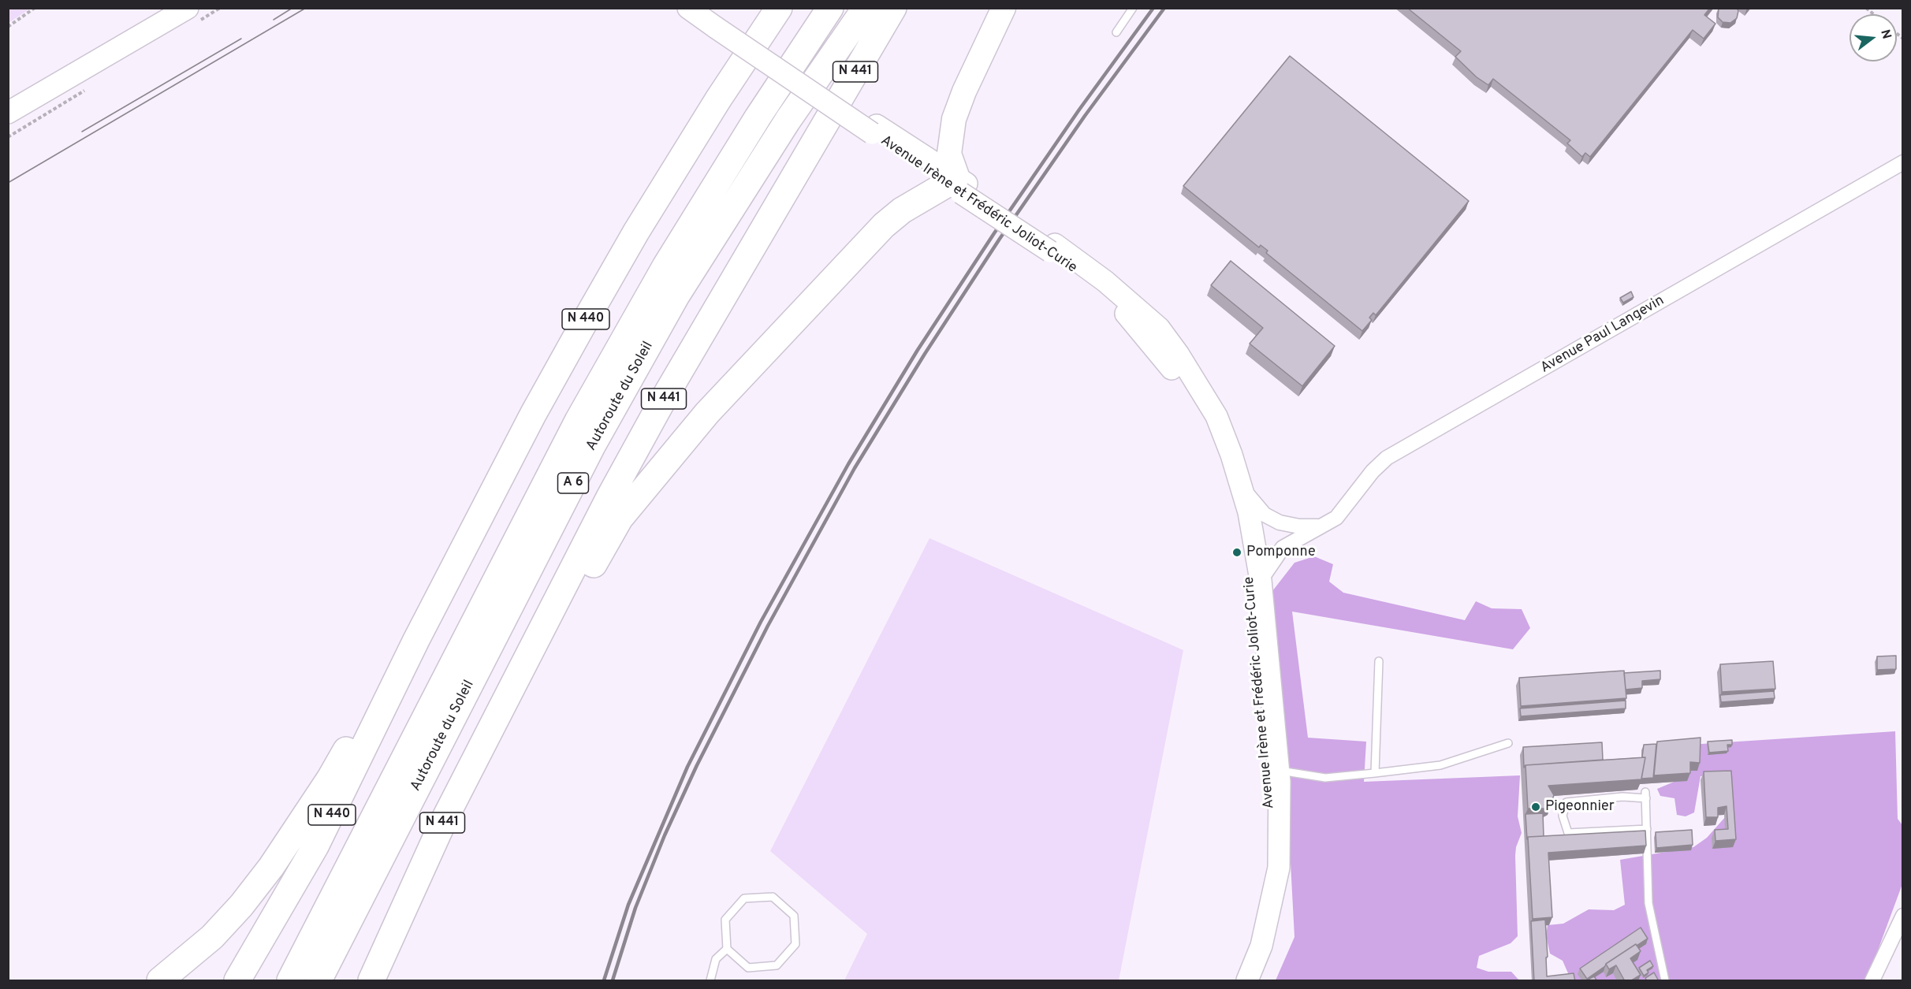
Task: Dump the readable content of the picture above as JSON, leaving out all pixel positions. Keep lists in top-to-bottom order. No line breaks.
{"streets":{"highway":["N 441","N 440","Autoroute du Soleil","A 6"],"main road":["Avenue Irène et Frédéric Joliot-Curie"],"street":["Avenue Paul Langevin"]},"crossings":[["Avenue Irène et Frédéric Joliot-Curie","Avenue Paul Langevin"]],"places":["Pomponne","Pigeonnier"],"north":"right"}
